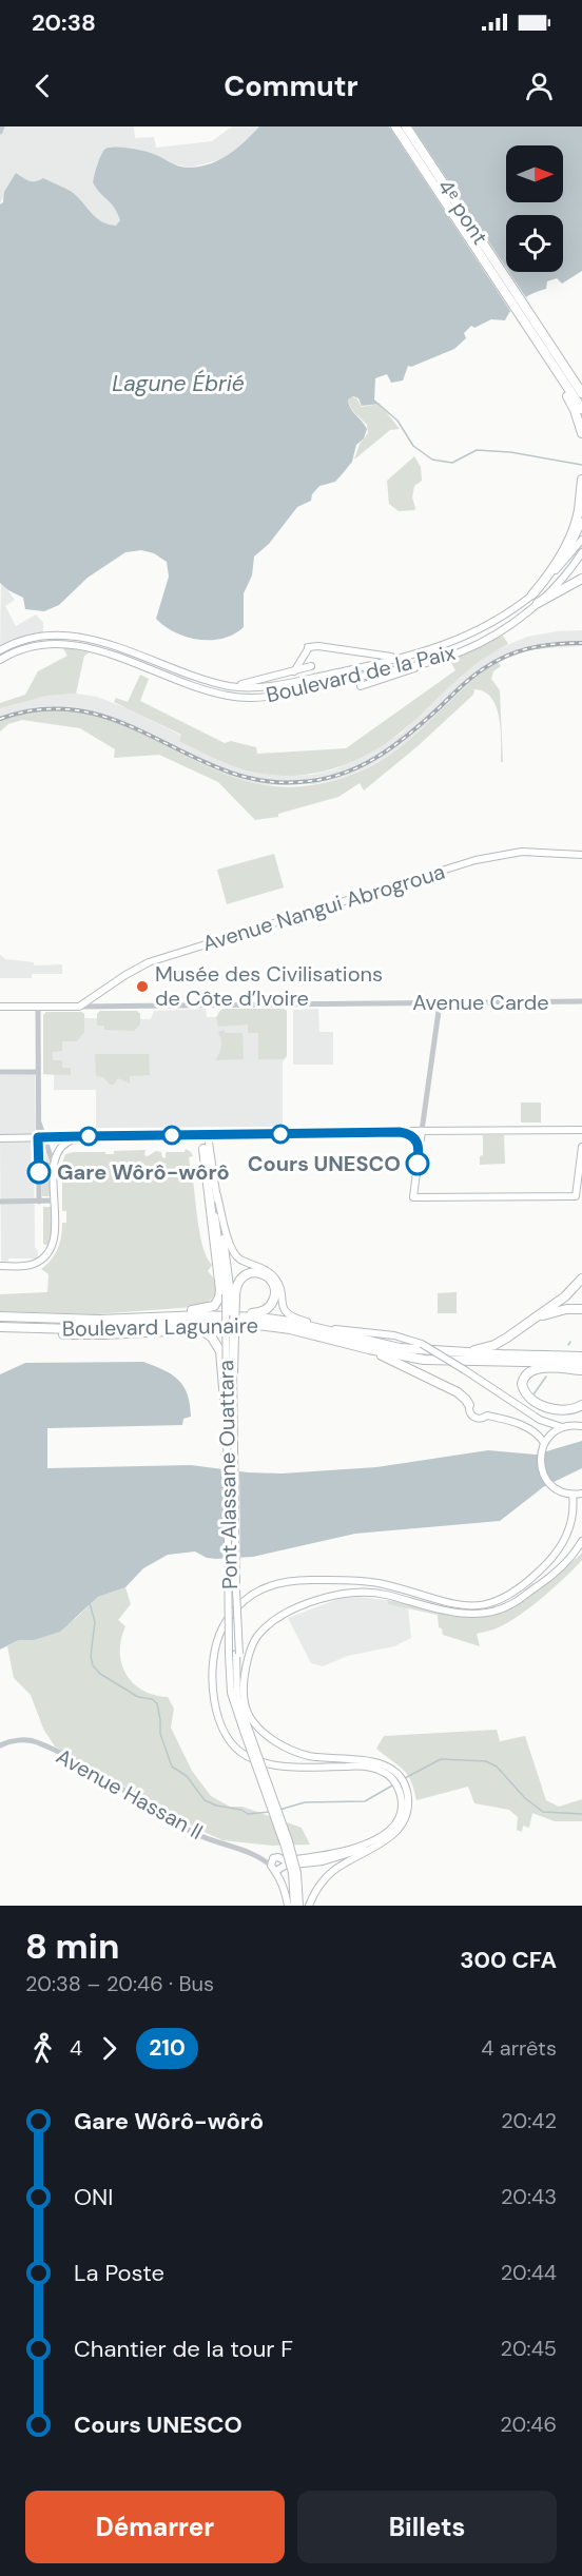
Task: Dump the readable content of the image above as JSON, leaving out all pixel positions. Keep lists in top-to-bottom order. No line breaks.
{"streets":{"highway":["4ᵉ pont","Boulevard Lagunaire"],"main road":["Boulevard de la Paix","Avenue Nangui Abrogroua","Avenue Carde","Pont Alassane Ouattara","Avenue Hassan II"]},"crossings":[["Avenue Nangui Abrogroua","Avenue Carde"]],"water":["Lagune Ébrié"],"places":["Musée des Civilisations de Côte d’Ivoire","Cours UNESCO","Gare Wôrô-wôrô"],"lines":["bus line 210"],"north":"right","page":{"status":"20:38","header":"Commutr","heading":["8 min","20:38 – 20:46 · Bus","300 CFA"],"legs":["4","210","4 arrêts"],"list":[{"name":"Gare Wôrô-wôrô","value":"20:42"},{"name":"ONI","value":"20:43"},{"name":"La Poste","value":"20:44"},{"name":"Chantier de la tour F","value":"20:45"},{"name":"Cours UNESCO","value":"20:46"}],"buttons":["Démarrer","Billets"]}}
